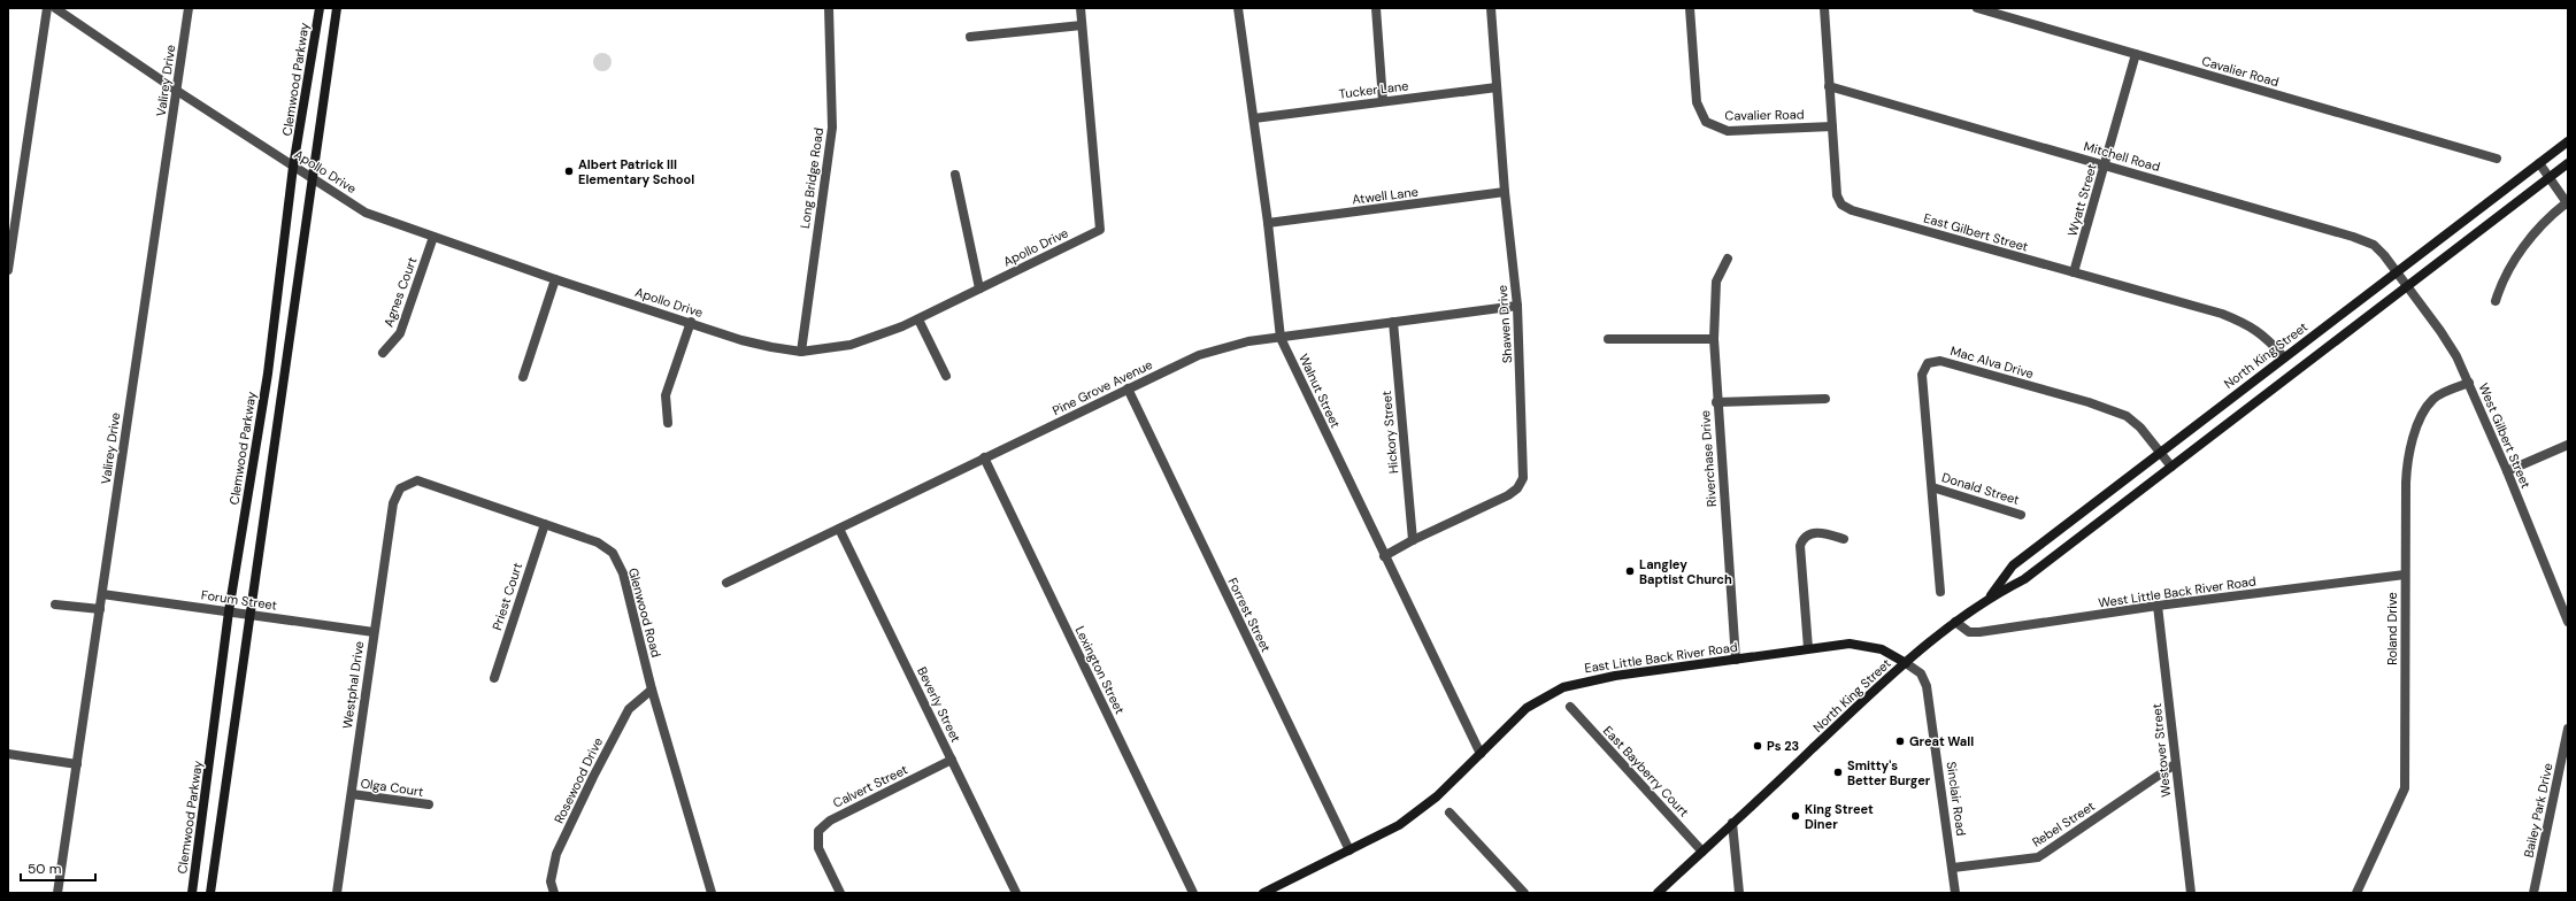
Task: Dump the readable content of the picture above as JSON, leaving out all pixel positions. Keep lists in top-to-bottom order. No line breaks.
{"streets":{"street":["Cavalier Road","Clemwood Parkway","Valirey Drive","Tucker Lane","Mitchell Road","Apollo Drive","Long Bridge Road","Atwell Lane","Wyatt Street","East Gilbert Street","Agnes Court","Shawen Drive","North King Street","Mac Alva Drive","Pine Grove Avenue","Walnut Street","Hickory Street","West Gilbert Street","Riverchase Drive","Donald Street","West Little Back River Road","Priest Court","Forum Street","Glenwood Road","Forrest Street","Roland Drive","East Little Back River Road","Lexington Street","Westphal Drive","Beverly Street","Westover Street","East Bayberry Court","Rosewood Drive","Calvert Street","Olga Court","Sinclair Road","Bailey Park Drive","Rebel Street"]},"crossings":[["Cavalier Road","Wyatt Street"],["Cavalier Road","East Gilbert Street"],["Clemwood Parkway","Apollo Drive"],["Clemwood Parkway","Forum Street"],["Valirey Drive","Apollo Drive"],["Valirey Drive","Forum Street"],["Tucker Lane","Shawen Drive"],["Tucker Lane","Walnut Street"],["Mitchell Road","Wyatt Street"],["Mitchell Road","East Gilbert Street"],["Mitchell Road","North King Street"],["Mitchell Road","West Gilbert Street"],["Apollo Drive","Long Bridge Road"],["Apollo Drive","Agnes Court"],["Atwell Lane","Shawen Drive"],["Atwell Lane","Walnut Street"],["Wyatt Street","East Gilbert Street"],["East Gilbert Street","North King Street"],["Shawen Drive","Pine Grove Avenue"],["Shawen Drive","Walnut Street"],["Shawen Drive","Hickory Street"],["North King Street","Mac Alva Drive"],["North King Street","West Gilbert Street"],["North King Street","West Little Back River Road"],["North King Street","East Little Back River Road"],["North King Street","East Bayberry Court"],["North King Street","Sinclair Road"],["Mac Alva Drive","Donald Street"],["Pine Grove Avenue","Walnut Street"],["Pine Grove Avenue","Hickory Street"],["Pine Grove Avenue","Forrest Street"],["Pine Grove Avenue","Lexington Street"],["Pine Grove Avenue","Beverly Street"],["Walnut Street","East Little Back River Road"],["West Gilbert Street","Roland Drive"],["Riverchase Drive","East Little Back River Road"],["West Little Back River Road","Roland Drive"],["West Little Back River Road","Westover Street"],["Priest Court","Glenwood Road"],["Forum Street","Westphal Drive"],["Glenwood Road","Westphal Drive"],["Glenwood Road","Rosewood Drive"],["Forrest Street","East Little Back River Road"],["East Little Back River Road","Sinclair Road"],["Westphal Drive","Olga Court"],["Beverly Street","Calvert Street"],["Westover Street","Rebel Street"],["Sinclair Road","Rebel Street"]],"places":["Albert Patrick III Elementary School","Langley Baptist Church","Great Wall","Ps 23","Smitty's Better Burger","King Street Diner"],"scale_bar":"50 m"}
